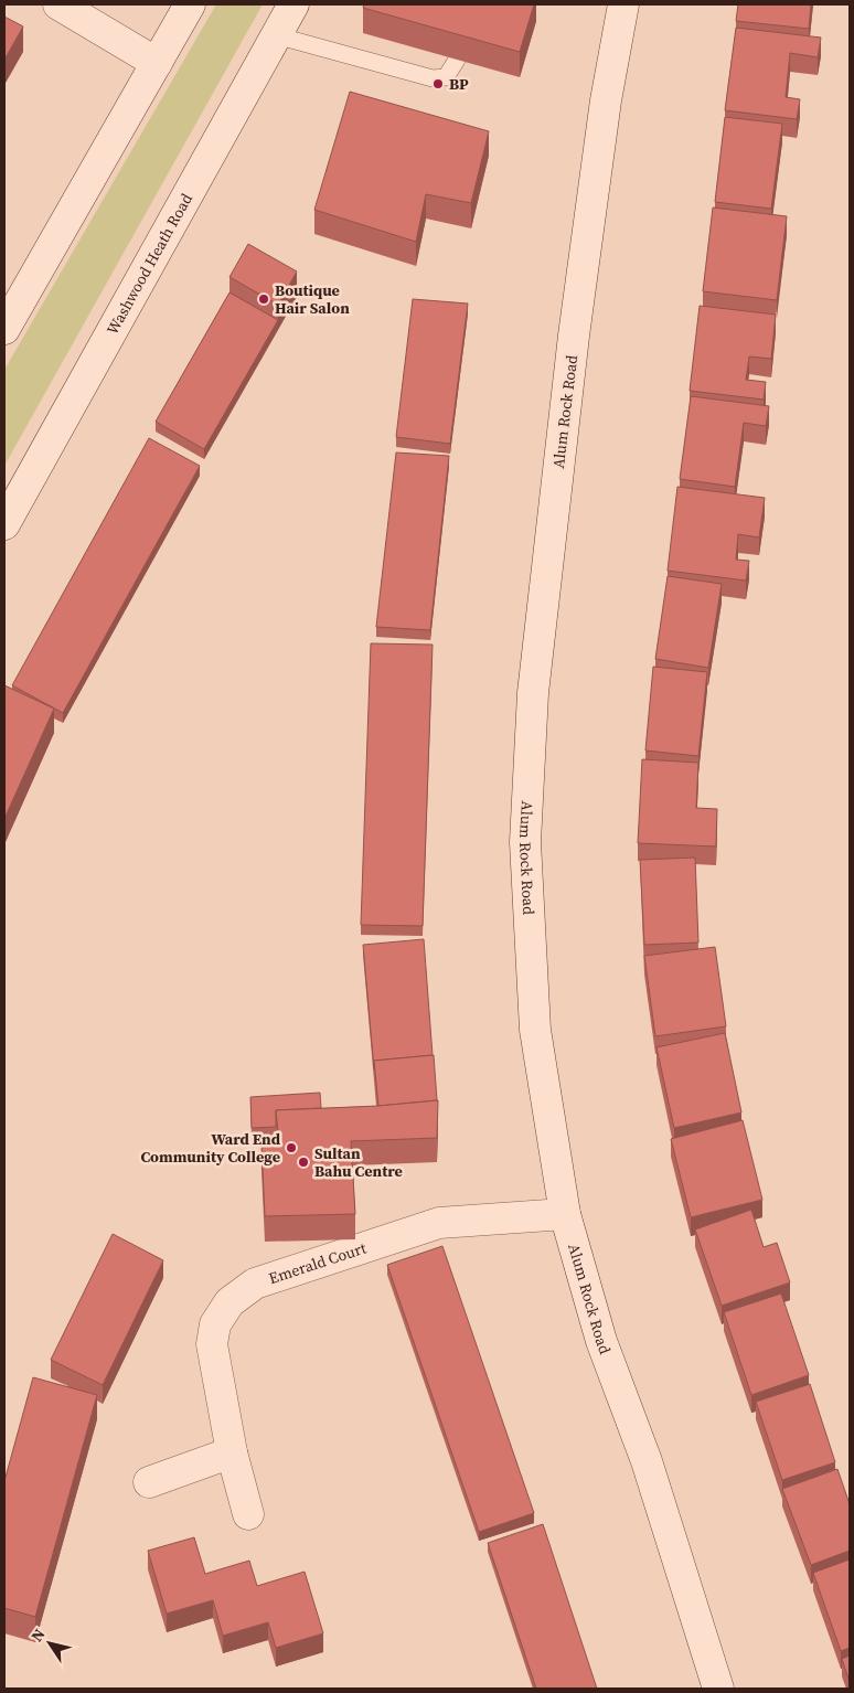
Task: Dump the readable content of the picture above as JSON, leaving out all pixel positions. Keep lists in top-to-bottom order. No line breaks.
{"streets":{"street":["Washwood Heath Road","Alum Rock Road","Emerald Court"]},"crossings":[["Alum Rock Road","Emerald Court"]],"places":["BP","Boutique Hair Salon","Ward End Community College","Sultan Bahu Centre"],"north":"top left"}
